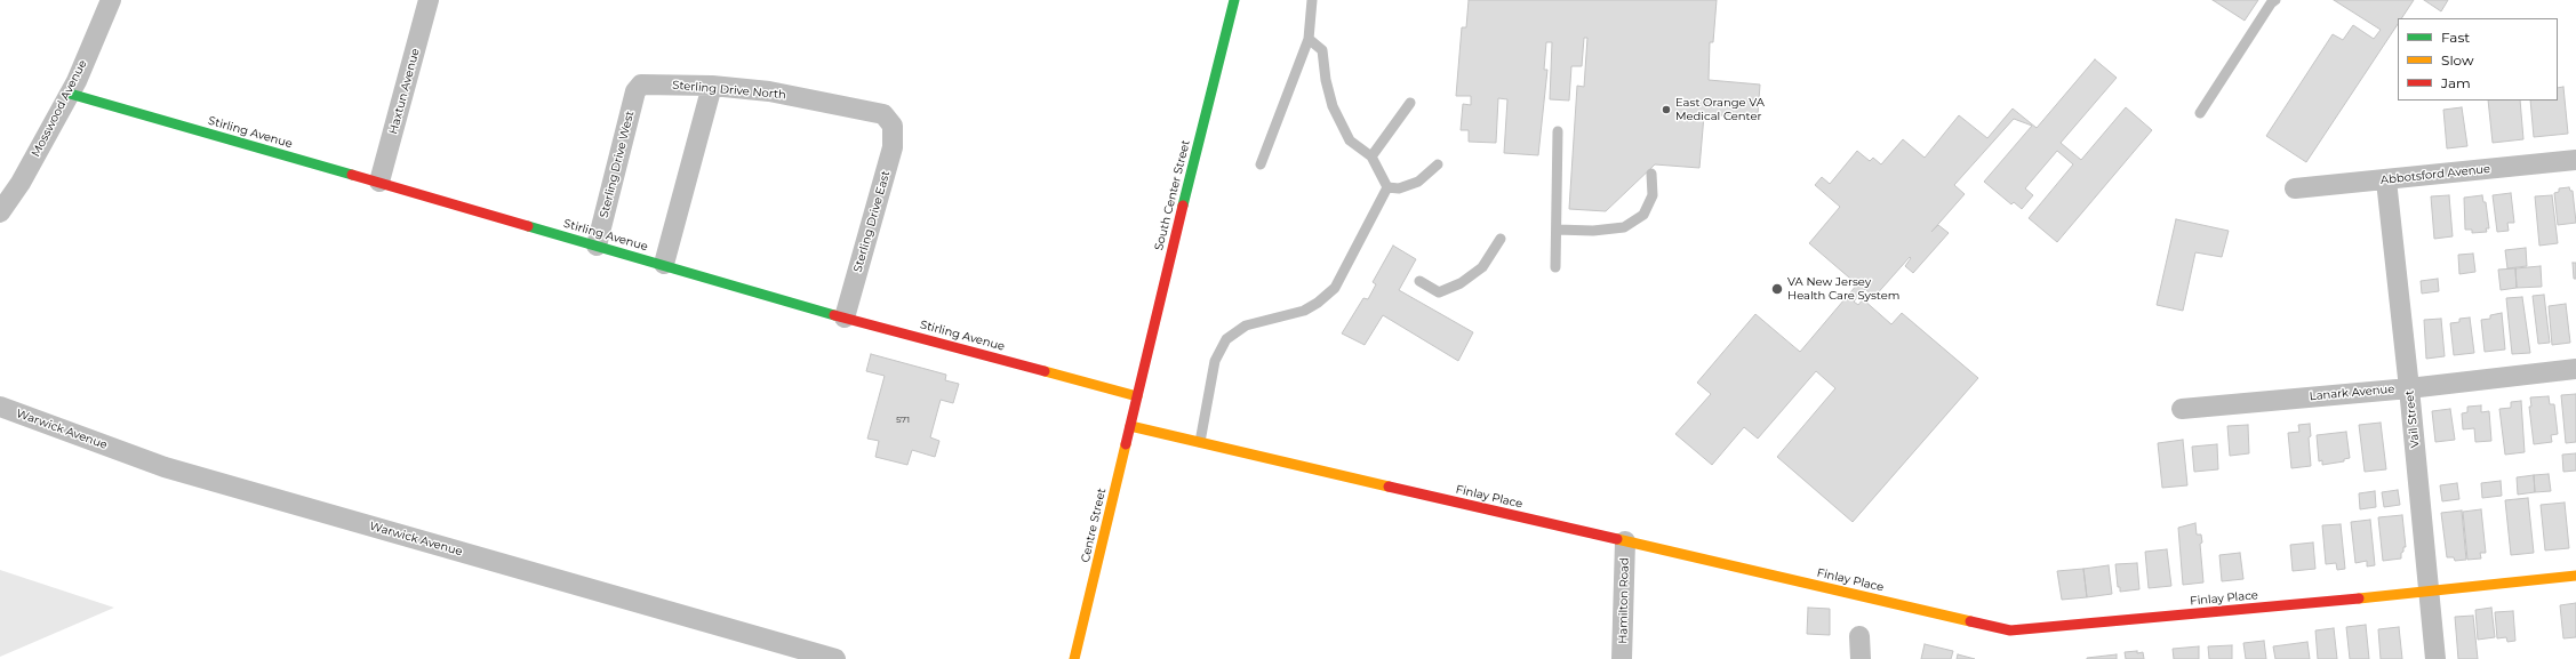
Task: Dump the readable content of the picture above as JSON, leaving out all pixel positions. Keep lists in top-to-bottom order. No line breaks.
{"streets":{"street":["Sterling Drive North","Haxtun Avenue","Mosswood Avenue","Stirling Avenue","Sterling Drive West","Abbotsford Avenue","South Center Street","Sterling Drive East","Lanark Avenue","Vail Street","Warwick Avenue","Finlay Place","Centre Street","Hamilton Road"]},"crossings":[["Sterling Drive North","Sterling Drive West"],["Sterling Drive North","Sterling Drive East"],["Haxtun Avenue","Stirling Avenue"],["Mosswood Avenue","Stirling Avenue"],["Stirling Avenue","Sterling Drive West"],["Stirling Avenue","South Center Street"],["Stirling Avenue","Sterling Drive East"],["Stirling Avenue","Centre Street"],["Abbotsford Avenue","Vail Street"],["South Center Street","Centre Street"],["Lanark Avenue","Vail Street"],["Vail Street","Finlay Place"],["Finlay Place","Centre Street"],["Finlay Place","Hamilton Road"]],"places":["East Orange VA Medical Center","VA New Jersey Health Care System"],"house_numbers":["571"],"legend":["Fast","Slow","Jam"]}
